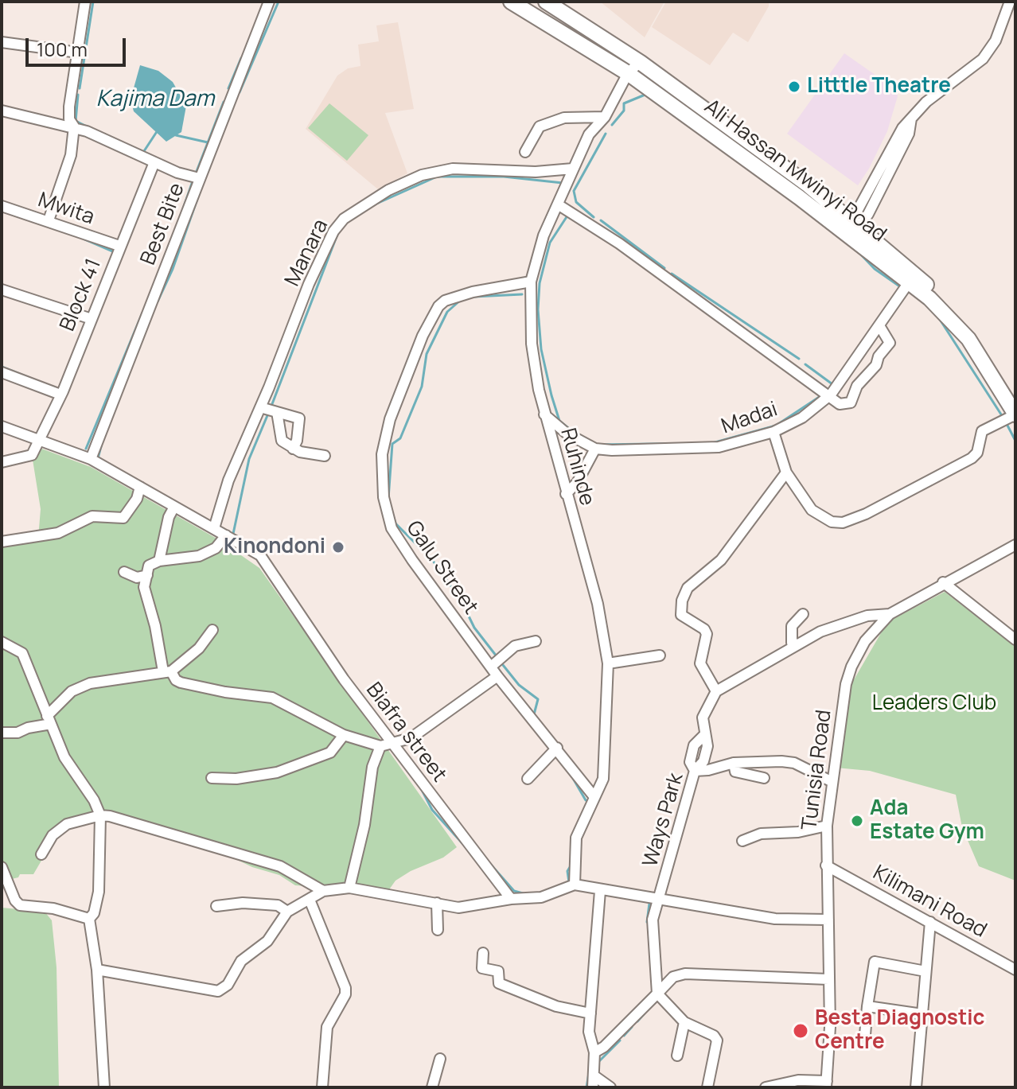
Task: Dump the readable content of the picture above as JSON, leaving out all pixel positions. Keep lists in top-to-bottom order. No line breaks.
{"streets":{"highway":["Ali Hassan Mwinyi Road"],"street":["Mwita","Best Bite","Manara","Block 41","Madai","Ruhinde","Galu Street","Biafra street","Tunisia Road","Ways Park","Kilimani Road"]},"crossings":[["Ali Hassan Mwinyi Road","Madai"],["Ali Hassan Mwinyi Road","Ruhinde"],["Mwita","Block 41"],["Best Bite","Biafra street"],["Manara","Ruhinde"],["Manara","Biafra street"],["Block 41","Biafra street"],["Madai","Ruhinde"],["Ruhinde","Galu Street"],["Tunisia Road","Kilimani Road"]],"water":["Kajima Dam"],"parks":["Leaders Club"],"places":["Litttle Theatre","Kinondoni","Ada Estate Gym","Besta Diagnostic Centre"],"scale_bar":"100 m"}
